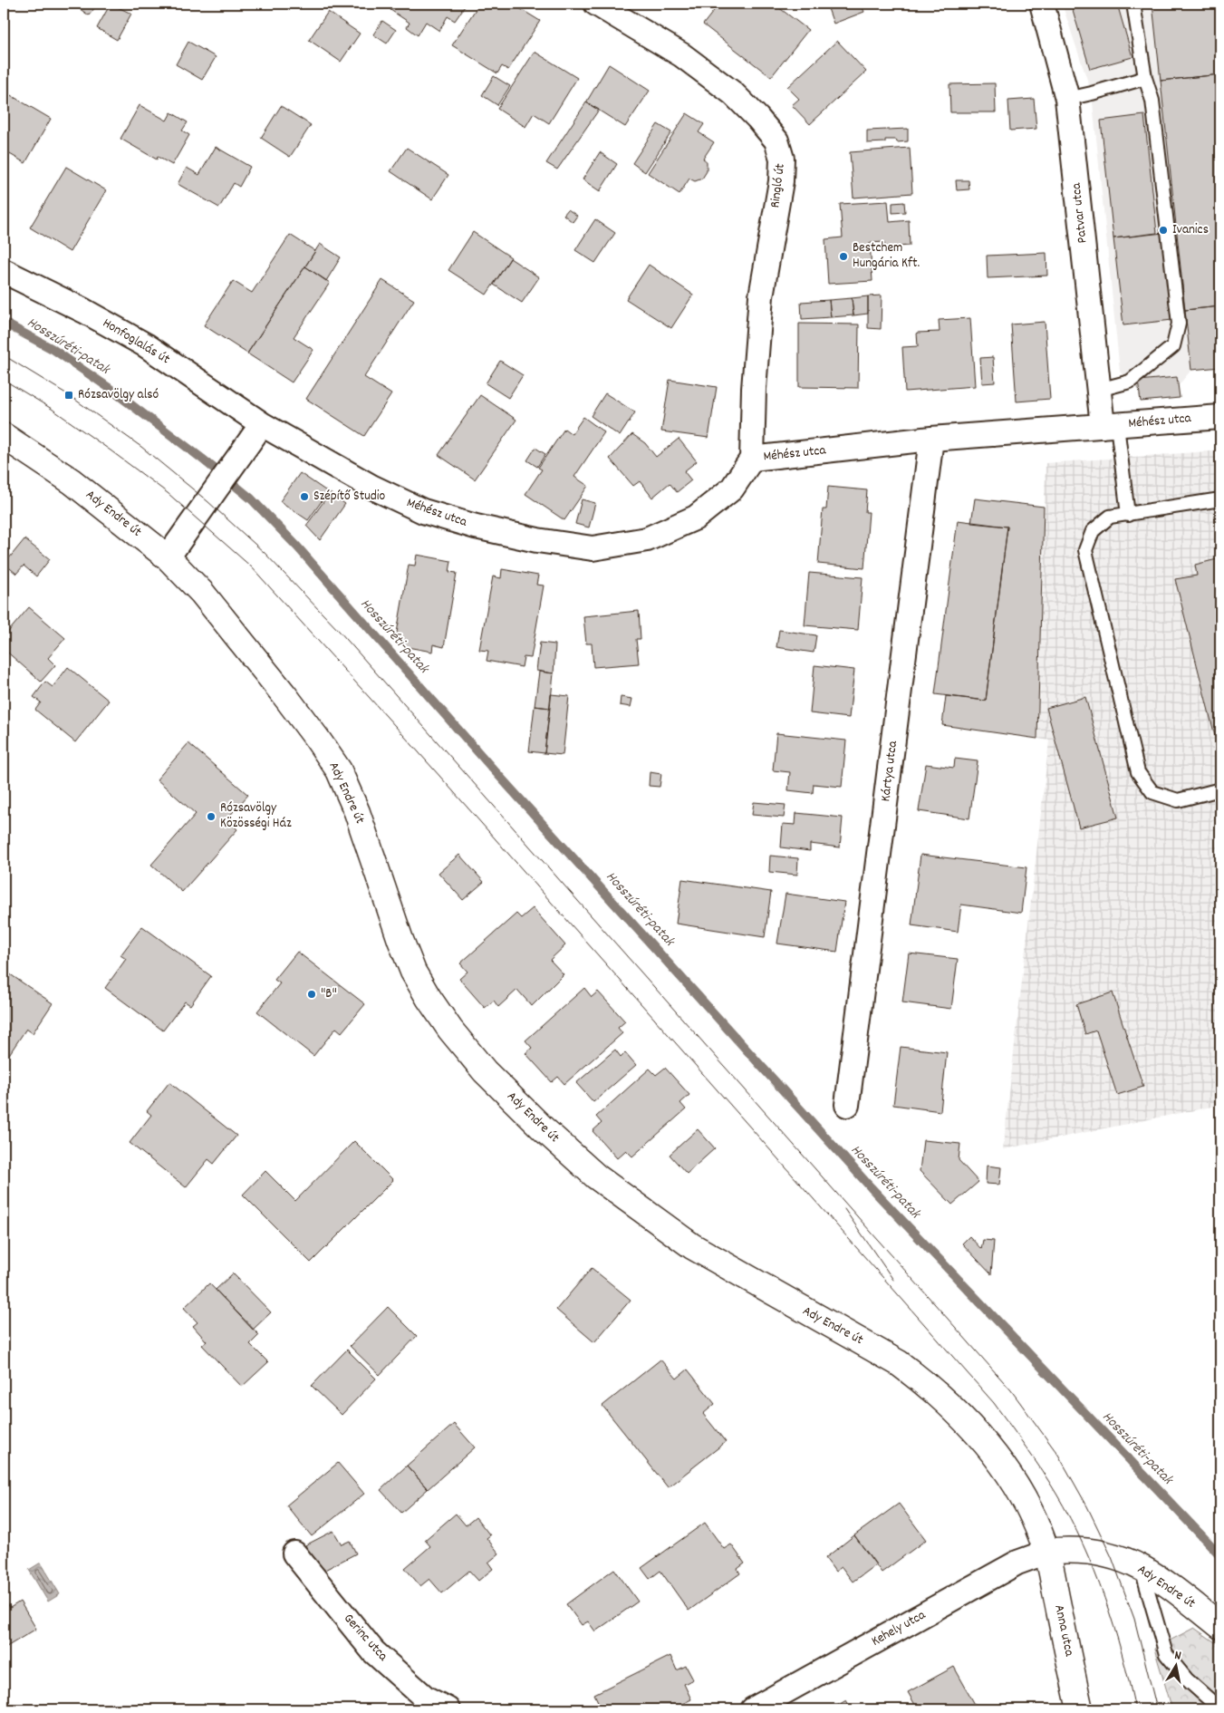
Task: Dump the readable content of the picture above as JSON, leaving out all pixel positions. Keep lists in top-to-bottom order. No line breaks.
{"streets":{"street":["Ringló út","Patvar utca","Honfoglalás út","Méhész utca","Ady Endre út","Kártya utca","Kehely utca","Anna utca","Gerinc utca"]},"crossings":[["Ringló út","Méhész utca"],["Patvar utca","Méhész utca"],["Honfoglalás út","Méhész utca"],["Méhész utca","Kártya utca"],["Ady Endre út","Kehely utca"],["Ady Endre út","Anna utca"],["Kehely utca","Anna utca"]],"water":["Hosszúréti-patak"],"places":{"other":["Ivanics","Bestchem Hungária Kft.","Szépítő Studio","Rózsavölgy Közösségi Ház","\"B\""],"transit":["Rózsavölgy alsó"]},"north":"top"}
